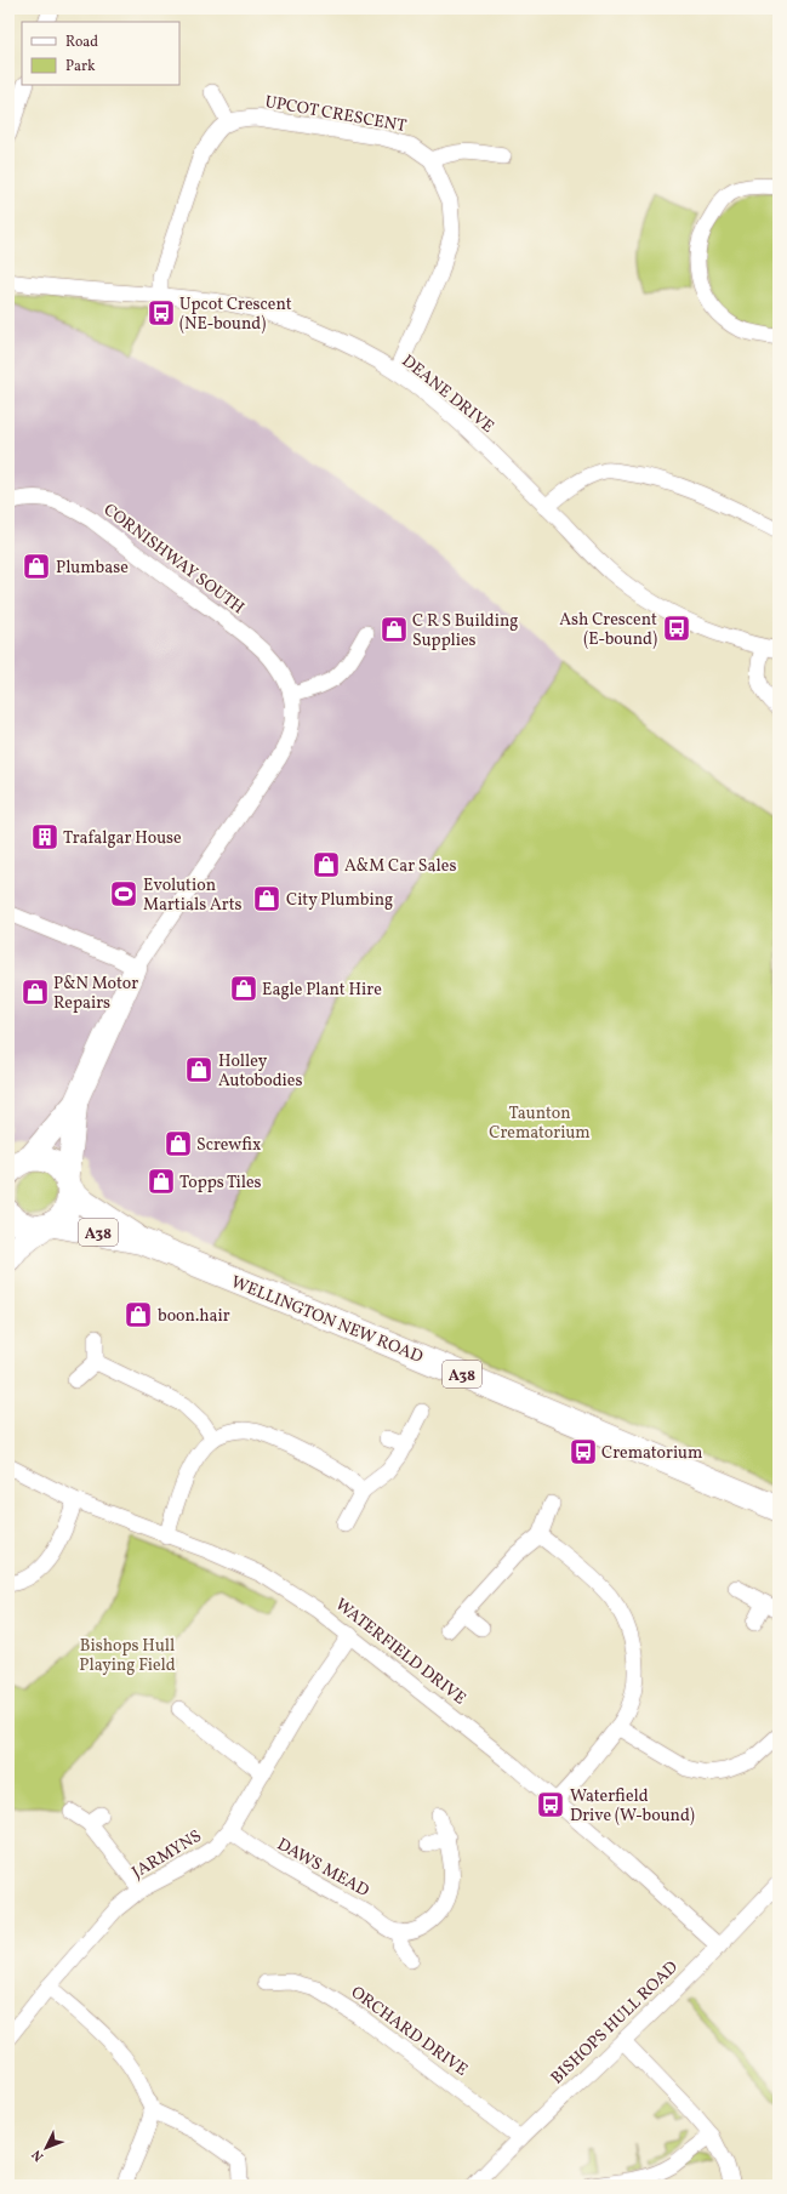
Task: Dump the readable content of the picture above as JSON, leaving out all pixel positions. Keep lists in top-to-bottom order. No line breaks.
{"streets":{"main road":["A38","WELLINGTON NEW ROAD"],"street":["UPCOT CRESCENT","DEANE DRIVE","CORNISHWAY SOUTH","WATERFIELD DRIVE","JARMYNS","DAWS MEAD","BISHOPS HULL ROAD","ORCHARD DRIVE"]},"crossings":[["A38","WELLINGTON NEW ROAD"],["WATERFIELD DRIVE","JARMYNS"],["WATERFIELD DRIVE","BISHOPS HULL ROAD"],["JARMYNS","DAWS MEAD"],["BISHOPS HULL ROAD","ORCHARD DRIVE"]],"parks":["Taunton Crematorium","Bishops Hull Playing Field"],"places":{"bus stop":["Upcot Crescent (NE-bound)","Ash Crescent (E-bound)","Crematorium","Waterfield Drive (W-bound)"],"shop":["Plumbase","C R S Building Supplies","A&M Car Sales","City Plumbing","Eagle Plant Hire","P&N Motor Repairs","Holley Autobodies","Screwfix","Topps Tiles","boon.hair"],"building":["Trafalgar House"],"sports":["Evolution Martials Arts"]},"legend":["Road","Park"],"north":"bottom left"}
